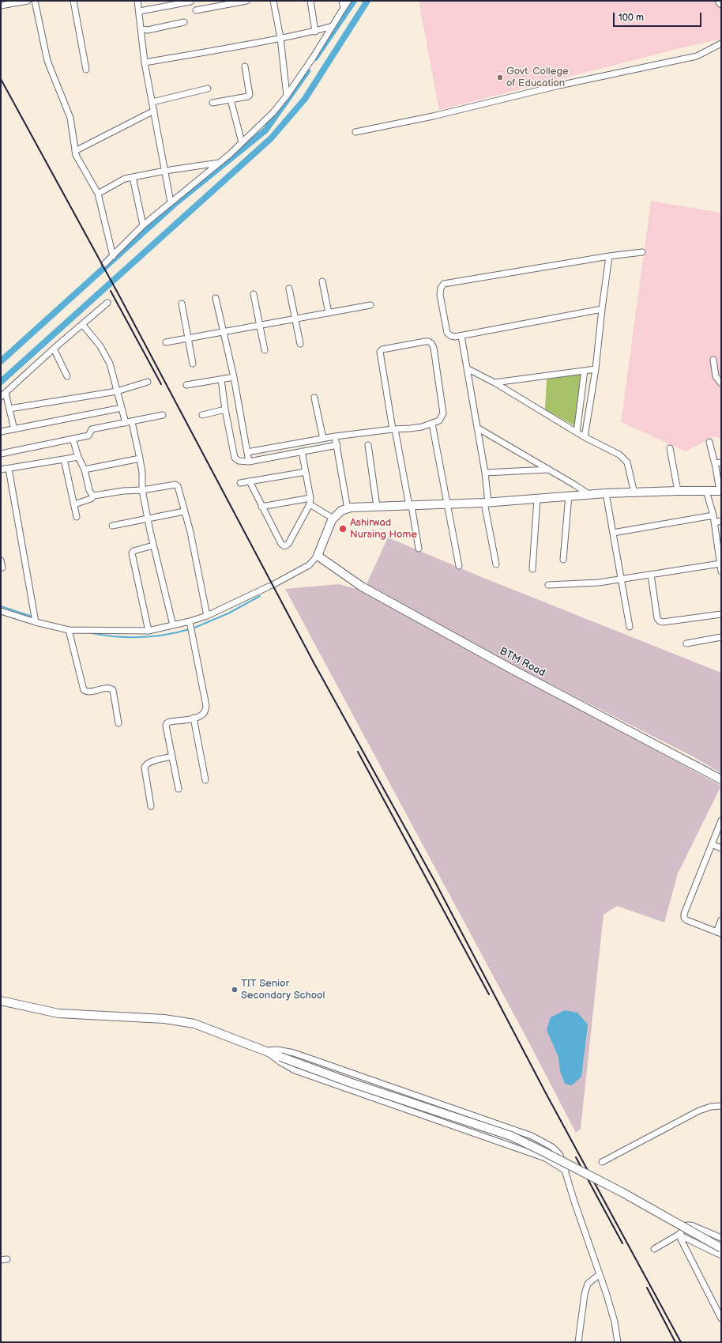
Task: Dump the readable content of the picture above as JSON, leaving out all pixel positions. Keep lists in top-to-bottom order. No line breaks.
{"streets":{"street":["BTM Road"]},"places":["Govt. College of Education","Ashirwad Nursing Home","TIT Senior Secondary School"],"scale_bar":"100 m"}
